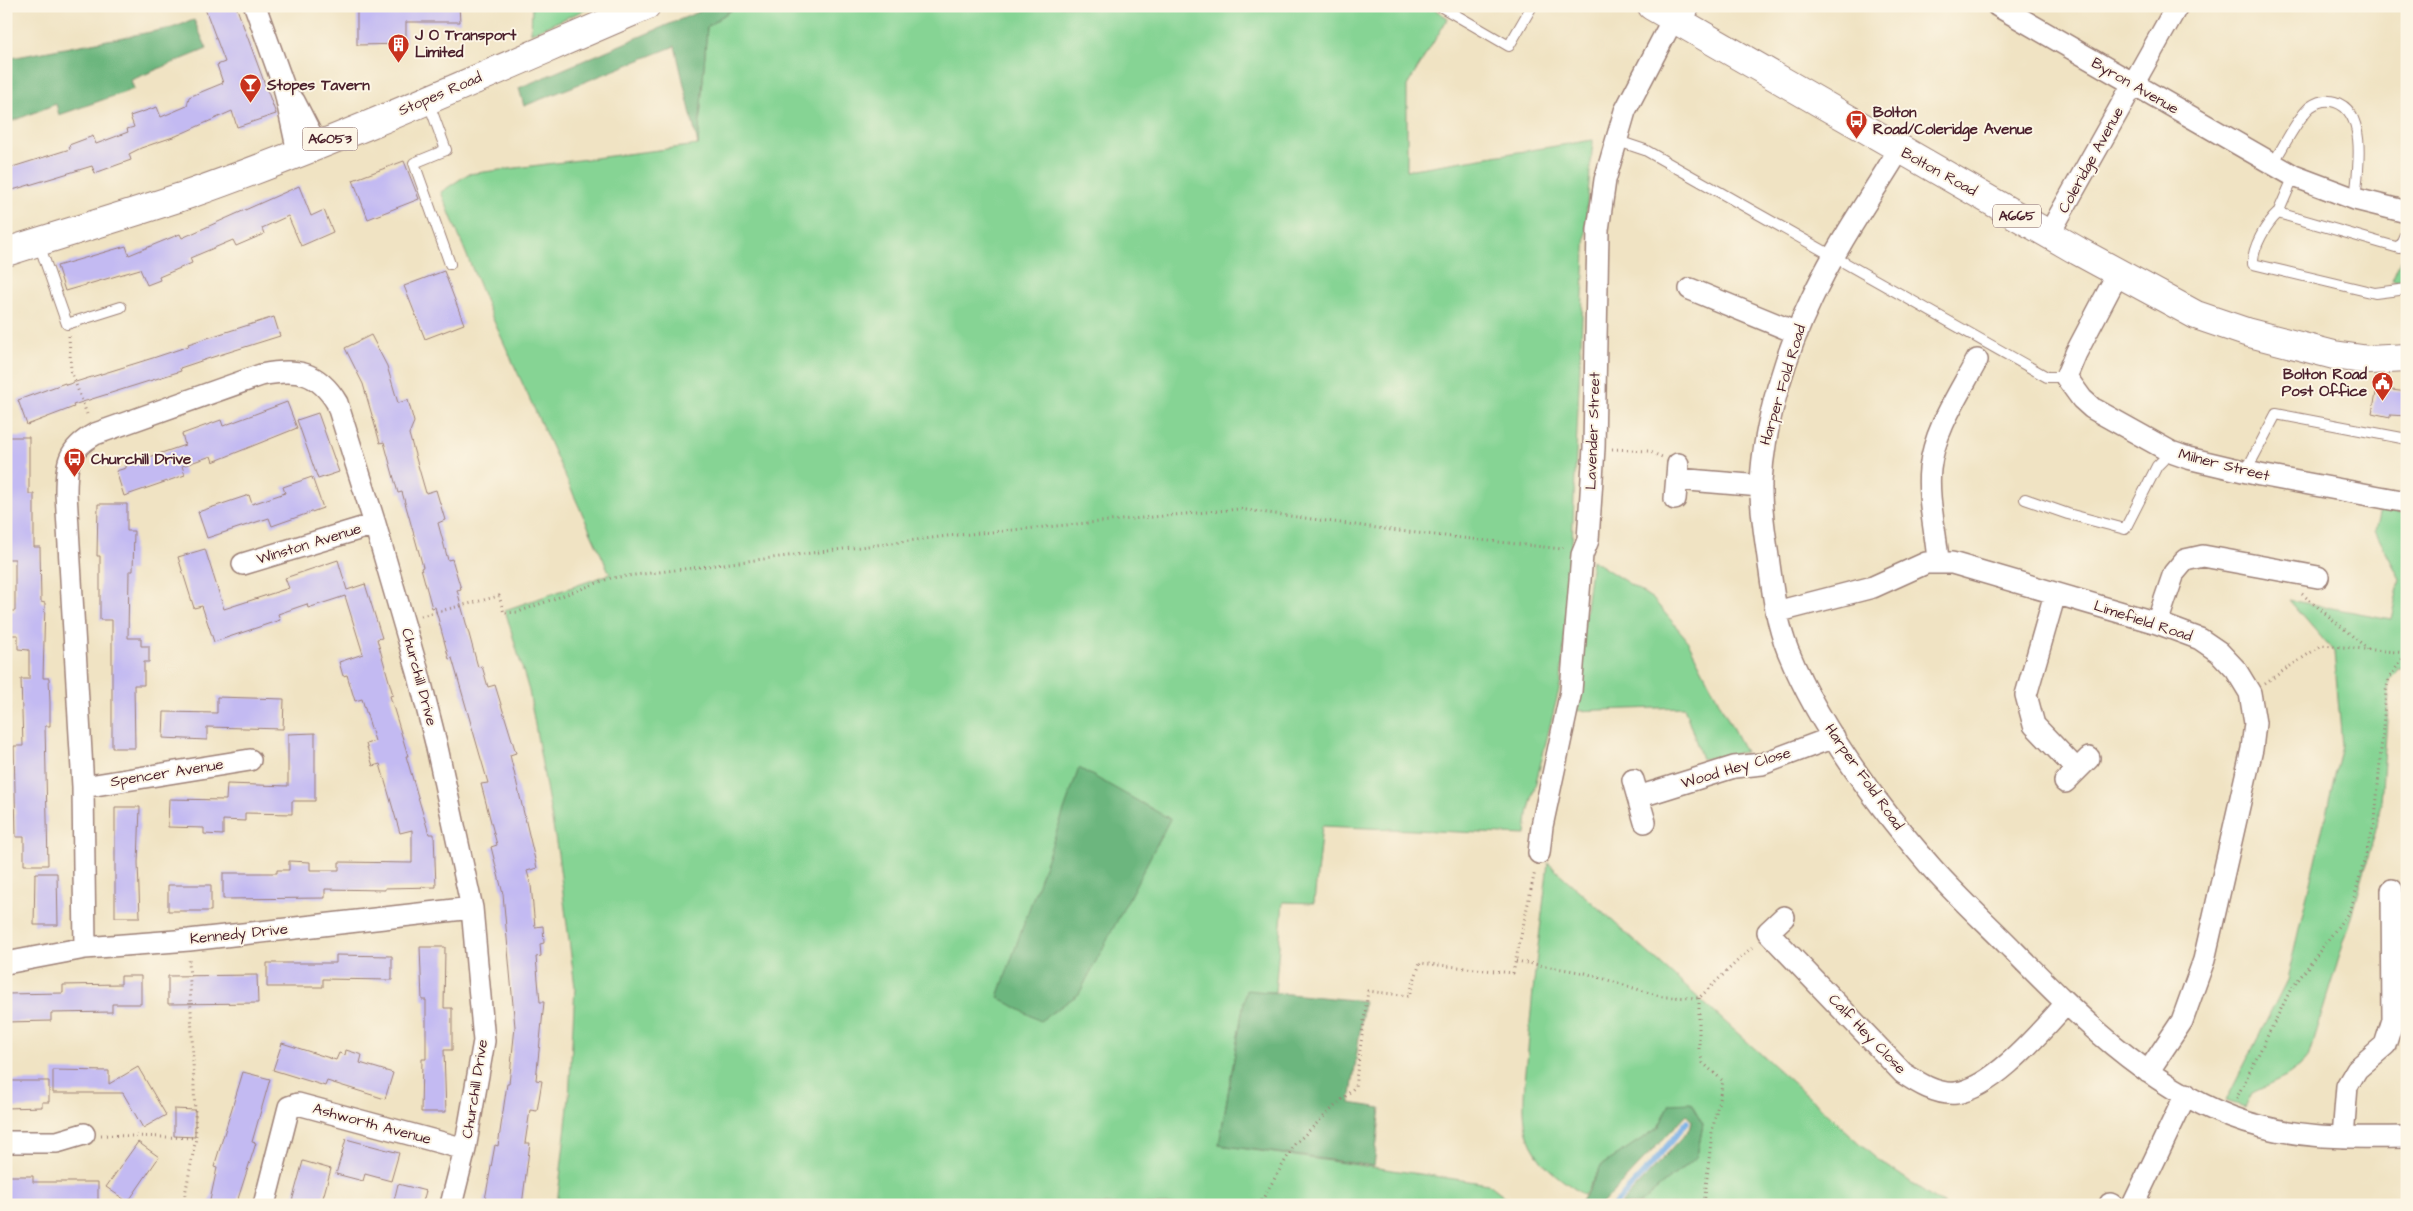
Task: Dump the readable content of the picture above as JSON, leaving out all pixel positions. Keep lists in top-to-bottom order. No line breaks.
{"streets":{"main road":["Stopes Road","A6053","Bolton Road","A665"],"street":["Byron Avenue","Coleridge Avenue","Harper Fold Road","Lavender Street","Milner Street","Winston Avenue","Limefield Road","Churchill Drive","Wood Hey Close","Spencer Avenue","Kennedy Drive","Calf Hey Close","Ashworth Avenue"]},"crossings":[["Byron Avenue","Coleridge Avenue"],["Coleridge Avenue","Bolton Road"],["Bolton Road","Harper Fold Road"],["Bolton Road","Lavender Street"],["Harper Fold Road","Limefield Road"],["Harper Fold Road","Wood Hey Close"],["Harper Fold Road","Calf Hey Close"],["Winston Avenue","Churchill Drive"],["Churchill Drive","Spencer Avenue"],["Churchill Drive","Kennedy Drive"],["Churchill Drive","Ashworth Avenue"]],"places":{"building":["J O Transport Limited"],"bar":["Stopes Tavern"],"bus stop":["Bolton Road/Coleridge Avenue","Churchill Drive"],"public building":["Bolton Road Post Office"]}}
